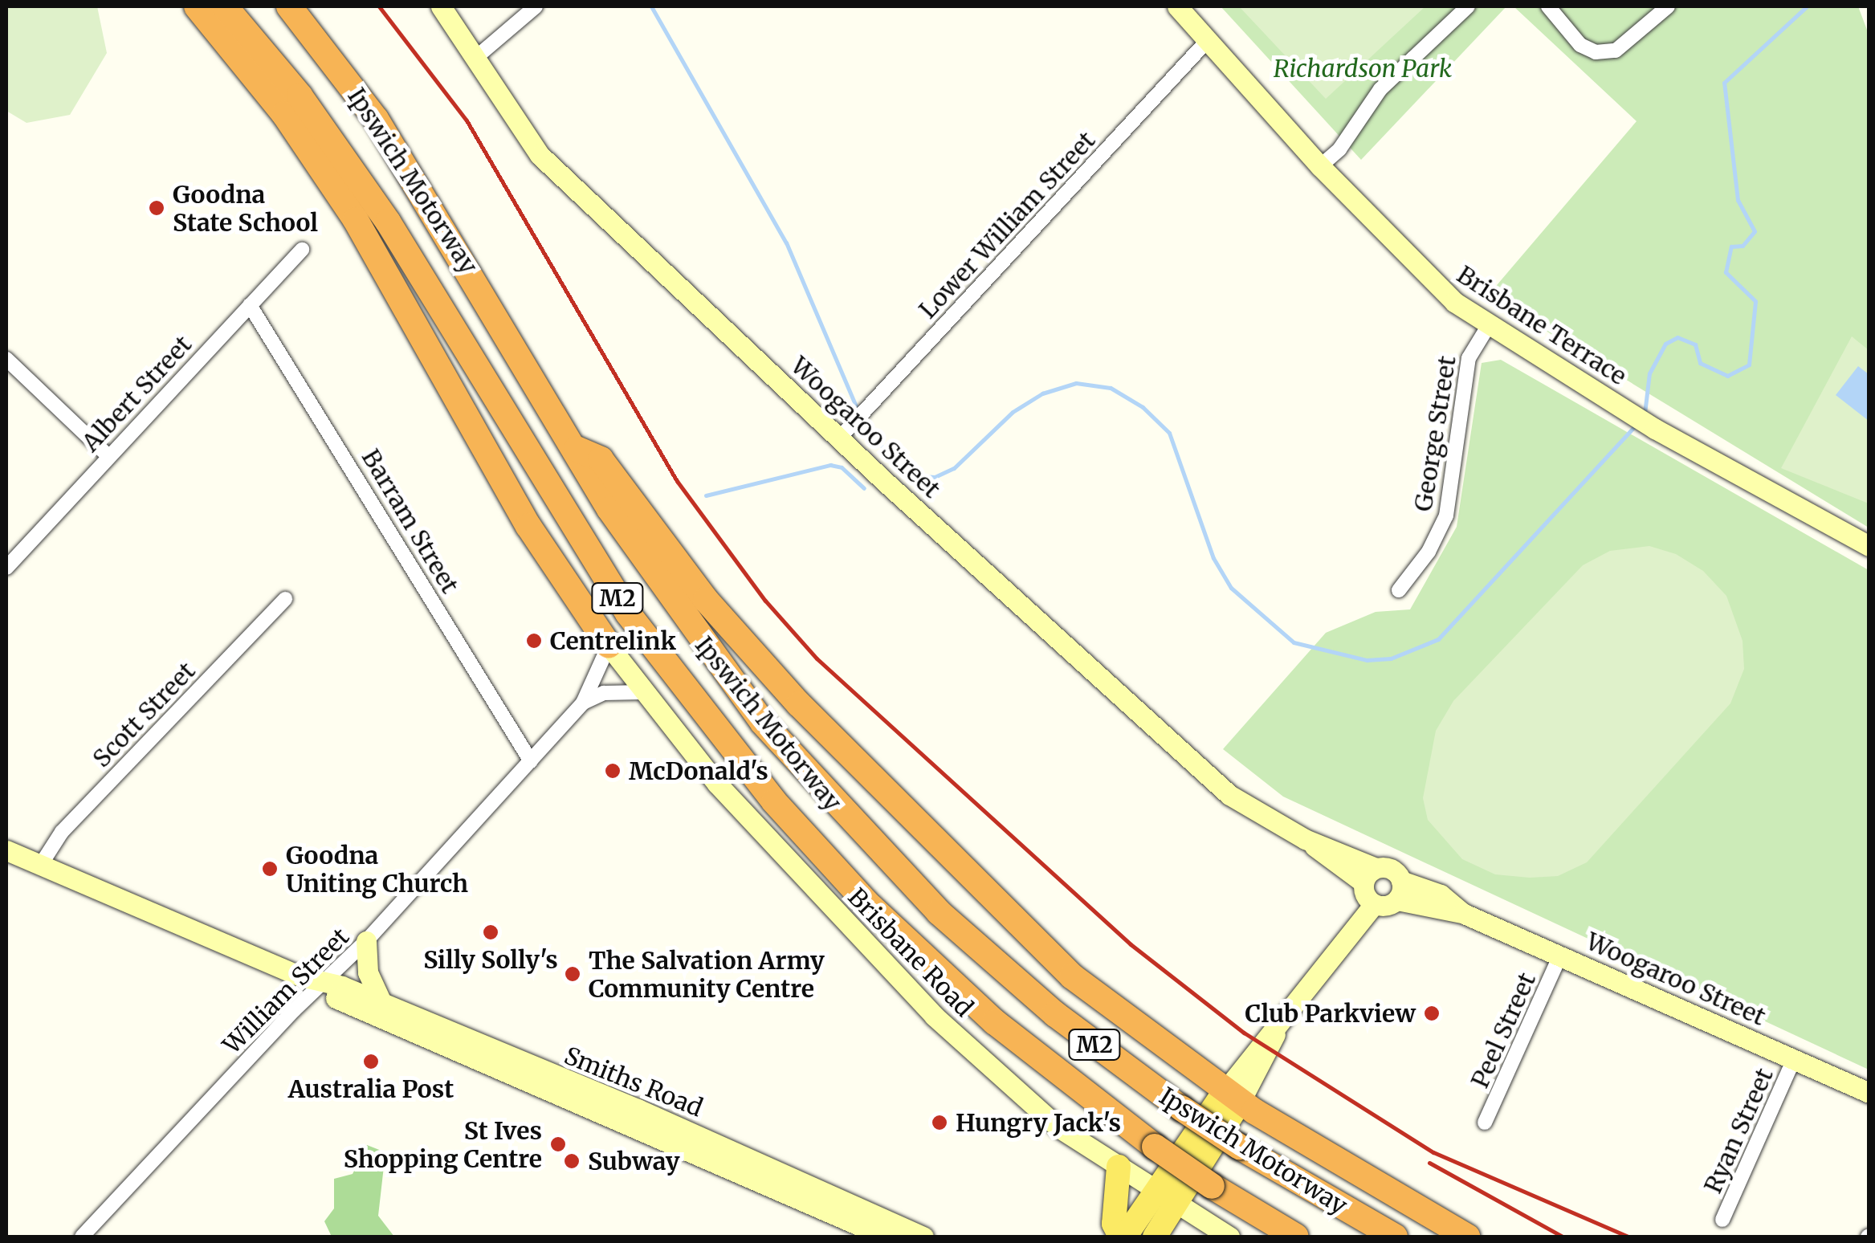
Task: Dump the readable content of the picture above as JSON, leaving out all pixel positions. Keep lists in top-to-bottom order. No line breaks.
{"streets":{"highway":["Ipswich Motorway","M2"],"street":["Lower William Street","Brisbane Terrace","Albert Street","Woogaroo Street","George Street","Barram Street","Scott Street","Brisbane Road","William Street","Peel Street","Smiths Road","Ryan Street"]},"crossings":[["Lower William Street","Brisbane Terrace"],["Lower William Street","Woogaroo Street"],["Brisbane Terrace","George Street"],["Albert Street","Barram Street"],["Woogaroo Street","Peel Street"],["Woogaroo Street","Ryan Street"],["Barram Street","William Street"],["Scott Street","Smiths Road"],["Brisbane Road","William Street"],["William Street","Smiths Road"]],"parks":["Richardson Park"],"places":["Goodna State School","Centrelink","McDonald's","Goodna Uniting Church","Silly Solly's","The Salvation Army Community Centre","Club Parkview","Australia Post","Hungry Jack's","St Ives Shopping Centre","Subway"]}
